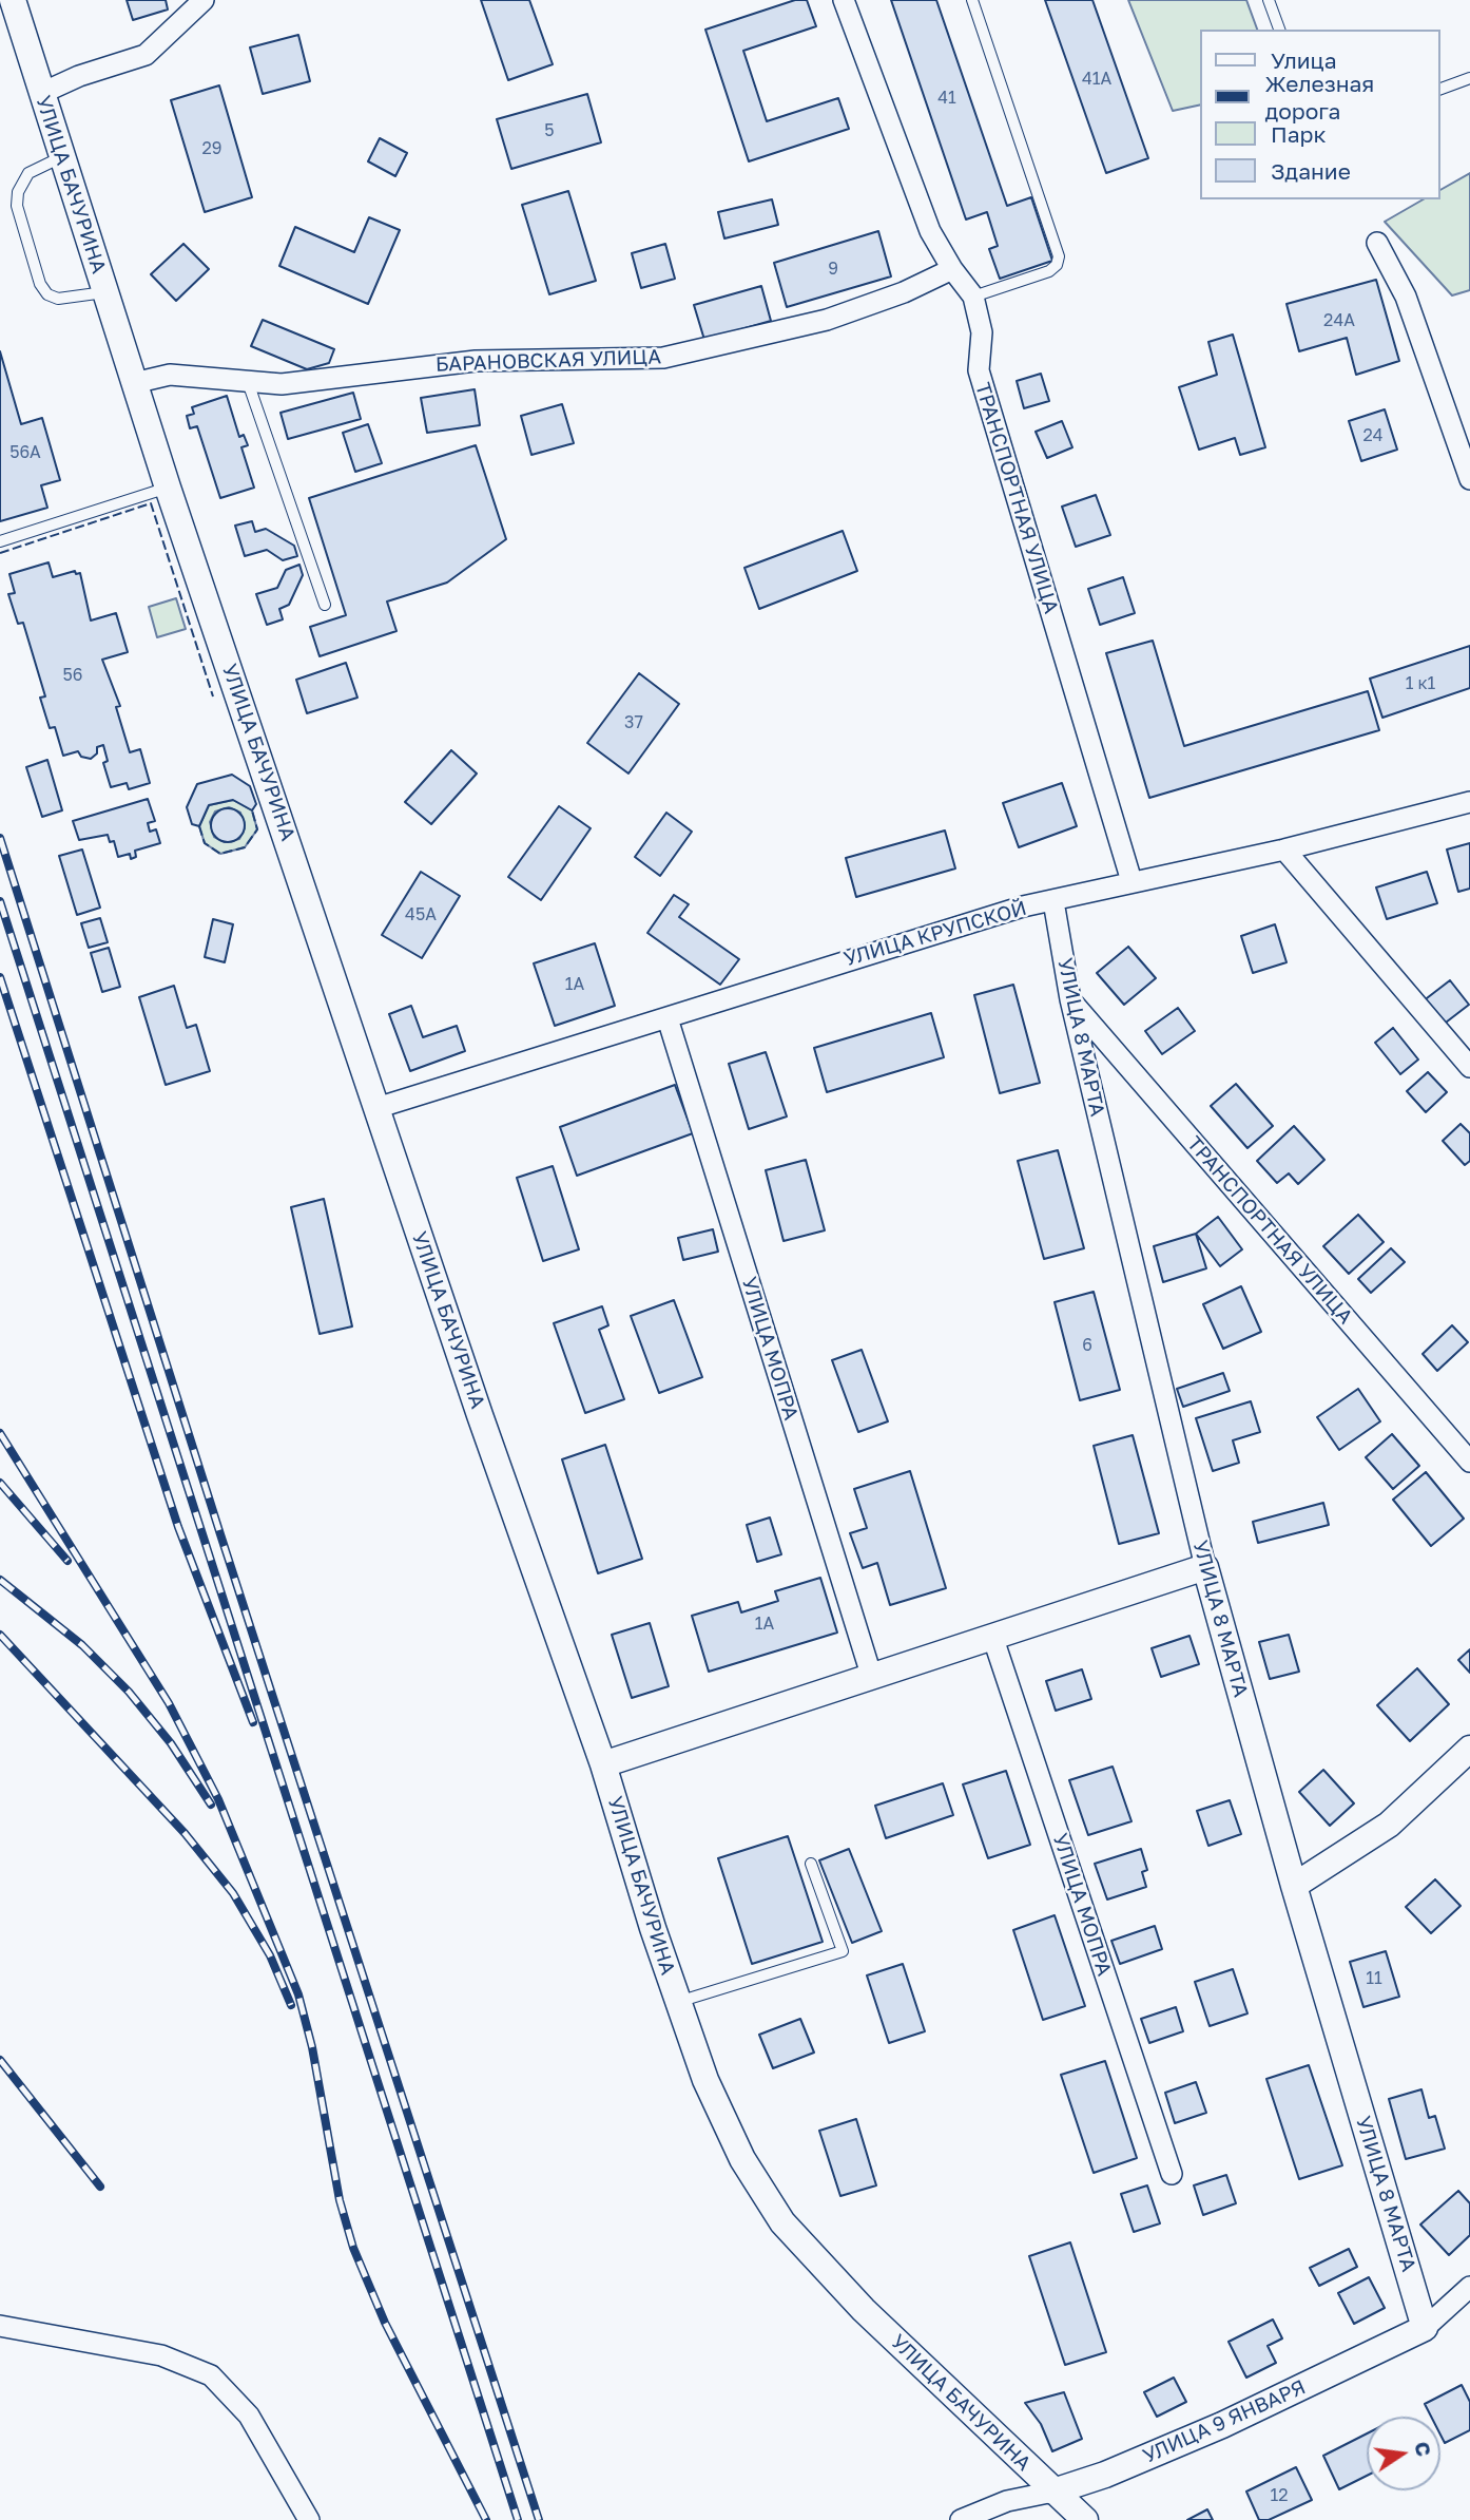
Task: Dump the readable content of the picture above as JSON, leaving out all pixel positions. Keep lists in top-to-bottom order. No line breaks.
{"streets":{"street":["УЛИЦА БАЧУРИНА","БАРАНОВСКАЯ УЛИЦА","ТРАНСПОРТНАЯ УЛИЦА","УЛИЦА КРУПСКОЙ","УЛИЦА 8 МАРТА","УЛИЦА МОПРА","УЛИЦА 9 ЯНВАРЯ"]},"crossings":[["УЛИЦА БАЧУРИНА","БАРАНОВСКАЯ УЛИЦА"],["УЛИЦА БАЧУРИНА","УЛИЦА КРУПСКОЙ"],["УЛИЦА БАЧУРИНА","УЛИЦА 9 ЯНВАРЯ"],["БАРАНОВСКАЯ УЛИЦА","ТРАНСПОРТНАЯ УЛИЦА"],["ТРАНСПОРТНАЯ УЛИЦА","УЛИЦА КРУПСКОЙ"],["ТРАНСПОРТНАЯ УЛИЦА","УЛИЦА 8 МАРТА"],["УЛИЦА КРУПСКОЙ","УЛИЦА 8 МАРТА"],["УЛИЦА КРУПСКОЙ","УЛИЦА МОПРА"],["УЛИЦА 8 МАРТА","УЛИЦА 9 ЯНВАРЯ"]],"house_numbers":["41А","41","5","29","9","24А","24","56А","56","1 к1","37","45А","1А","6","1А","11","12"],"legend":["Улица","Железная дорога","Парк","Здание"],"north":"right"}
